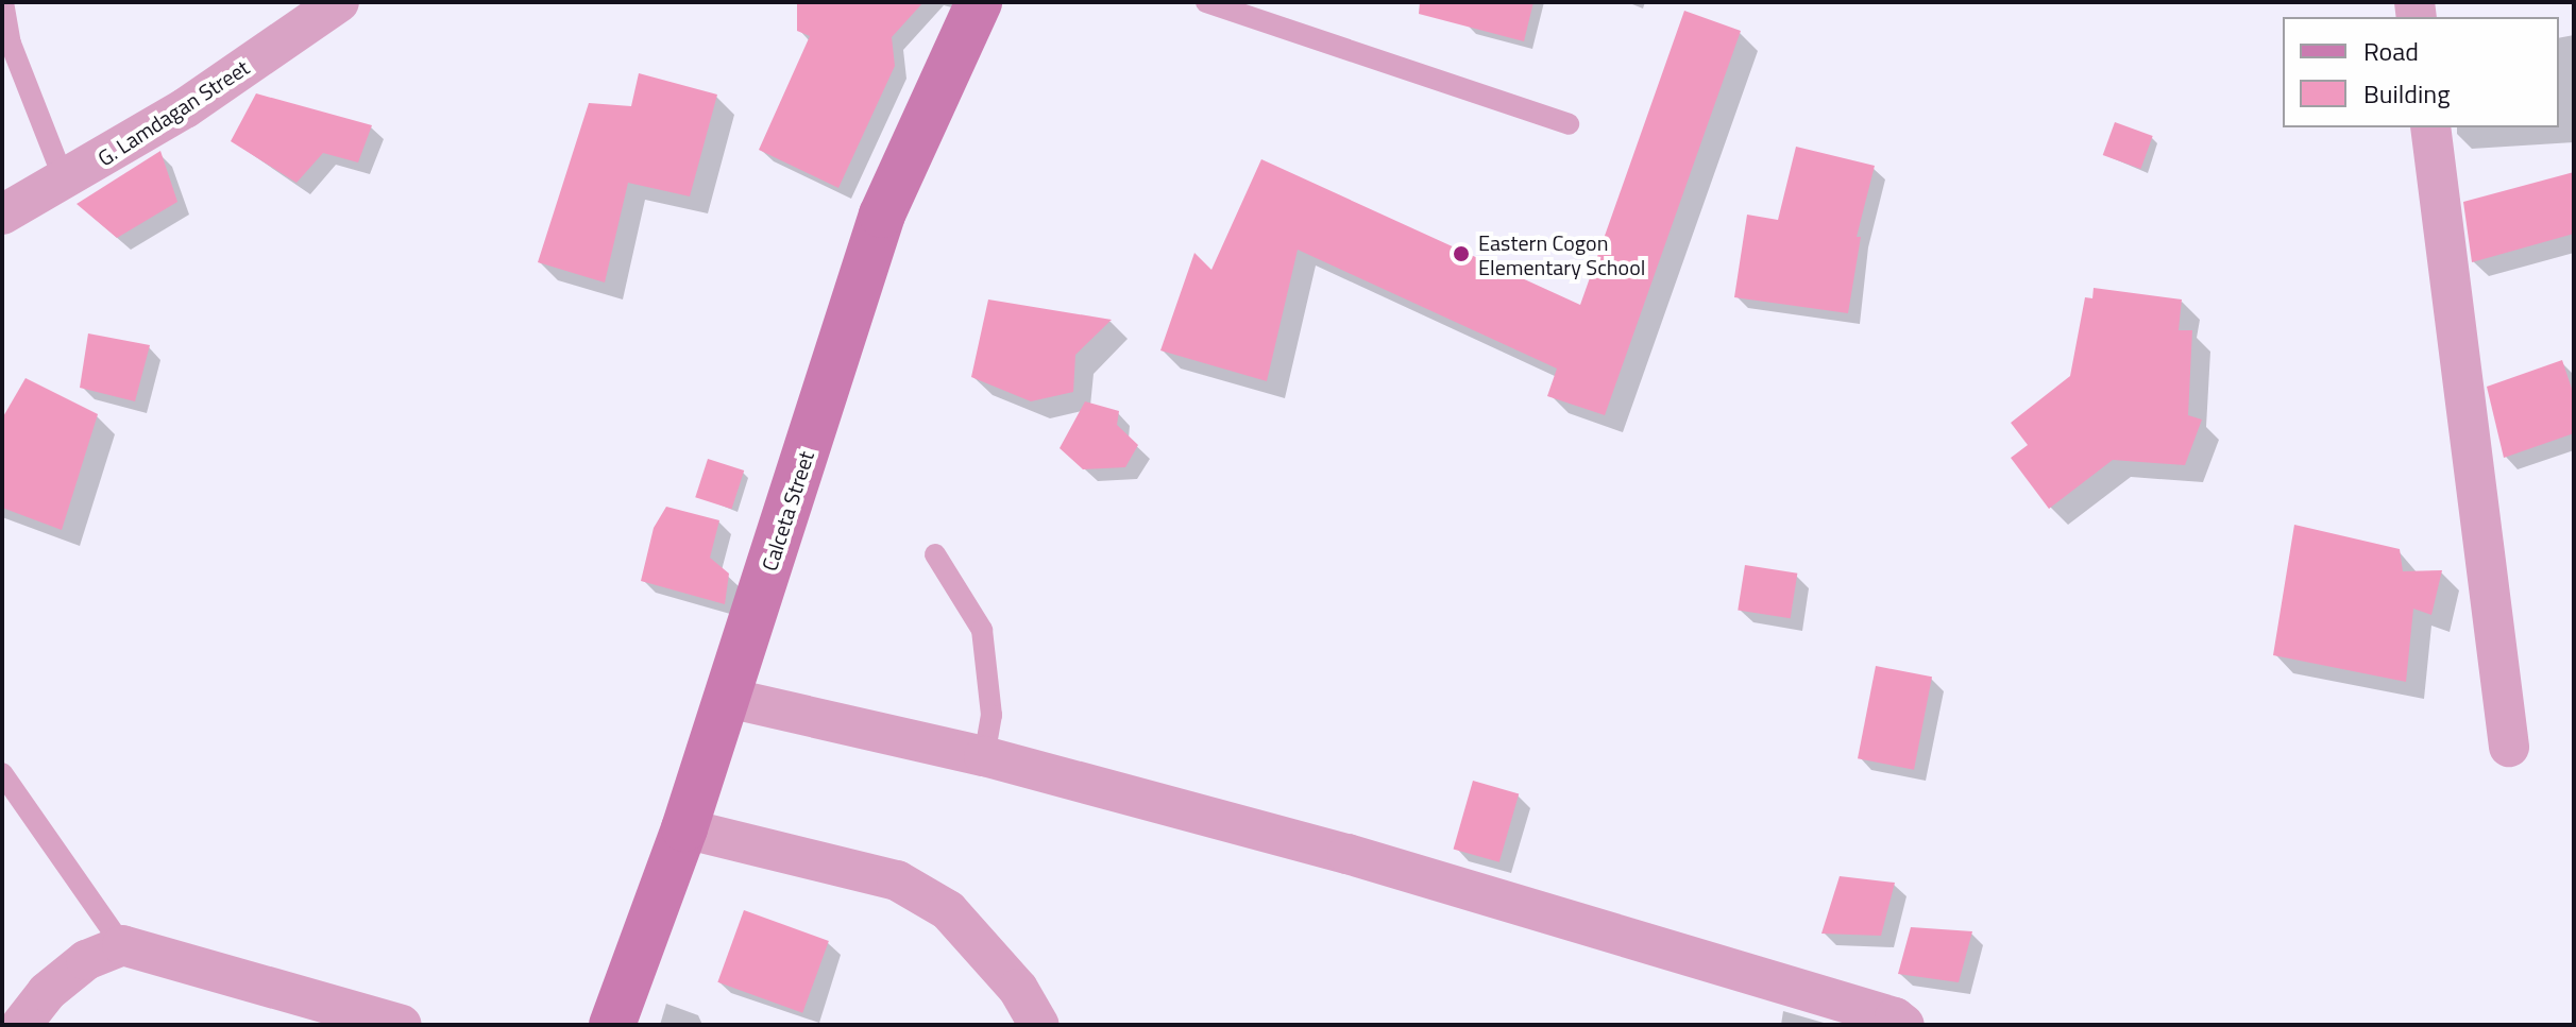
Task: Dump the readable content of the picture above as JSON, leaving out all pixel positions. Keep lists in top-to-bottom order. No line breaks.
{"streets":{"main road":["Calceta Street"],"street":["G. Lamdagan Street"]},"places":["Eastern Cogon Elementary School"],"legend":["Road","Building"]}
